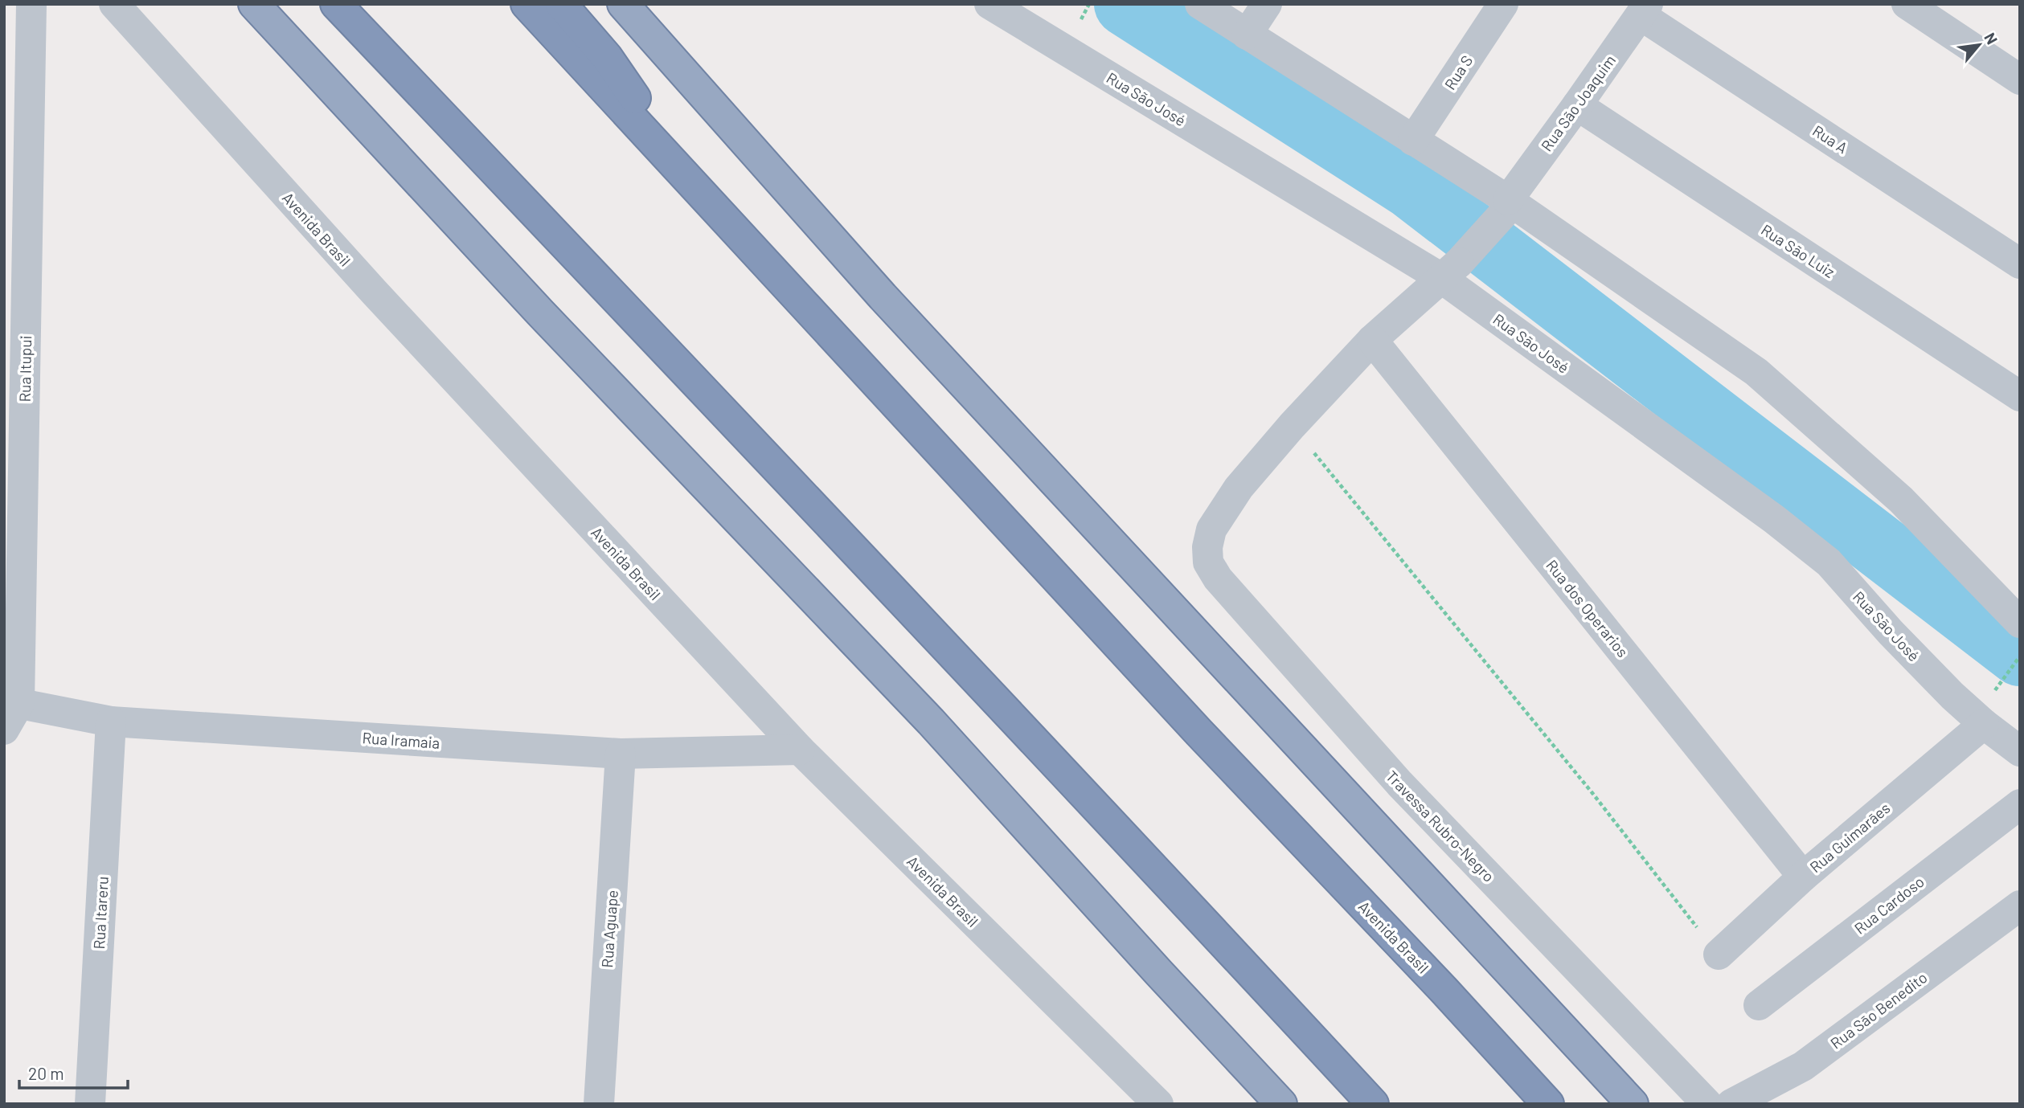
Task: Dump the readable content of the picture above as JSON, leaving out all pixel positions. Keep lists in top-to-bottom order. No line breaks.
{"streets":{"highway":["Avenida Brasil"],"street":["Rua S","Rua São José","Rua São Joaquim","Rua A","Rua São Luiz","Rua Itupui","Rua dos Operarios","Rua Iramaia","Travessa Rubro-Negro","Rua Guimarāes","Rua Cardoso","Rua Itareru","Rua Aguape","Rua Sāo Benedito"]},"crossings":[["Rua São José","Rua São Joaquim"],["Rua São José","Rua Guimarāes"],["Rua São Joaquim","Rua A"],["Rua São Joaquim","Rua São Luiz"],["Rua São Joaquim","Rua dos Operarios"],["Rua São Joaquim","Travessa Rubro-Negro"],["Avenida Brasil","Rua Iramaia"],["Rua Itupui","Rua Iramaia"],["Rua dos Operarios","Rua Guimarāes"],["Rua Iramaia","Rua Itareru"],["Rua Iramaia","Rua Aguape"]],"scale_bar":"20 m","north":"top right"}
